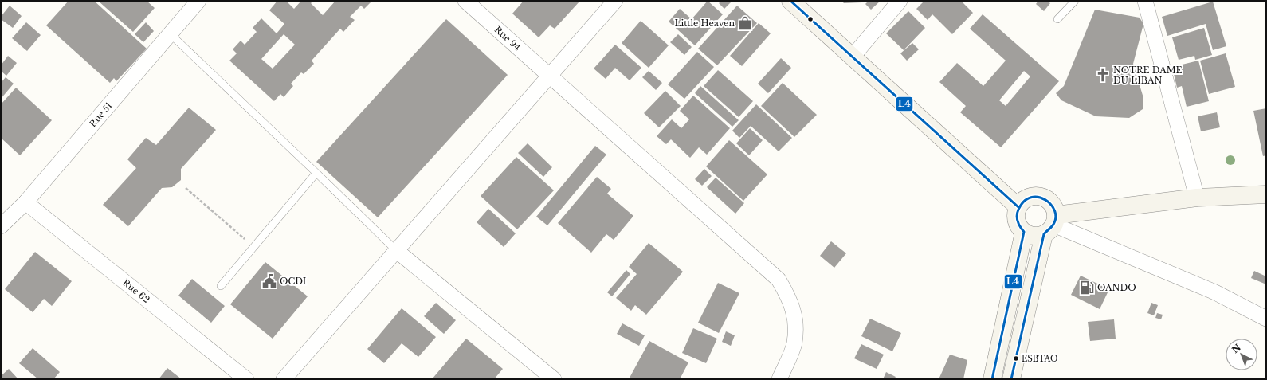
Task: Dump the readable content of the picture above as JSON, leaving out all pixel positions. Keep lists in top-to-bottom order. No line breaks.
{"streets":{"street":["Rue 94","Rue 51","Rue 62"]},"crossings":[["Rue 51","Rue 62"]],"places":{"shop":["Little Heaven"],"church":["NOTRE DAME DU LIBAN"],"public building":["OCDI"],"fuel station":["OANDO"],"other":["ESBTAO"]},"lines":["transit line L4"],"north":"top left"}
